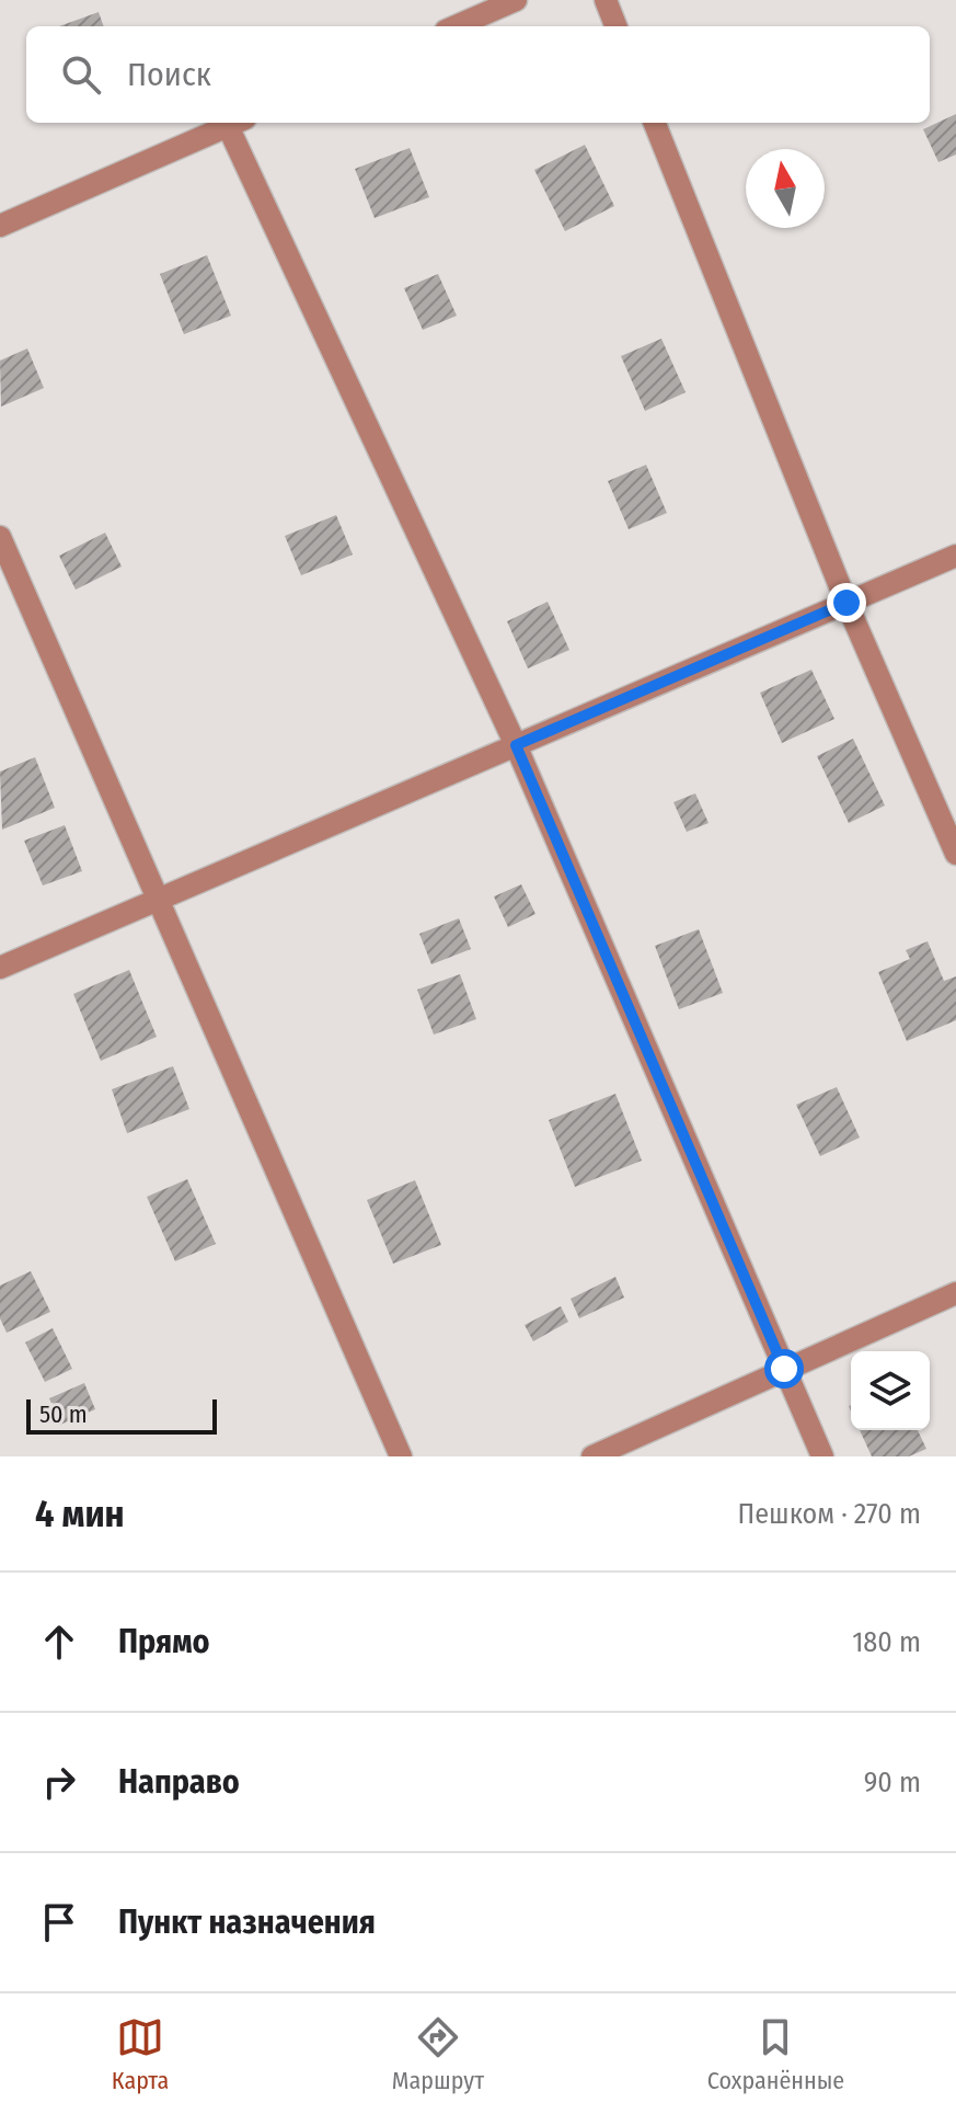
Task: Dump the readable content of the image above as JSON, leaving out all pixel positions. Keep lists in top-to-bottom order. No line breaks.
{"scale_bar":"50 m","north":"top","page":{"search":"Поиск","scale":"50 m","heading":["4 мин","Пешком · 270 m"],"list":[["Прямо","180 m"],["Направо","90 m"],"Пункт назначения"],"nav":["Карта","Маршрут","Сохранённые"]}}
